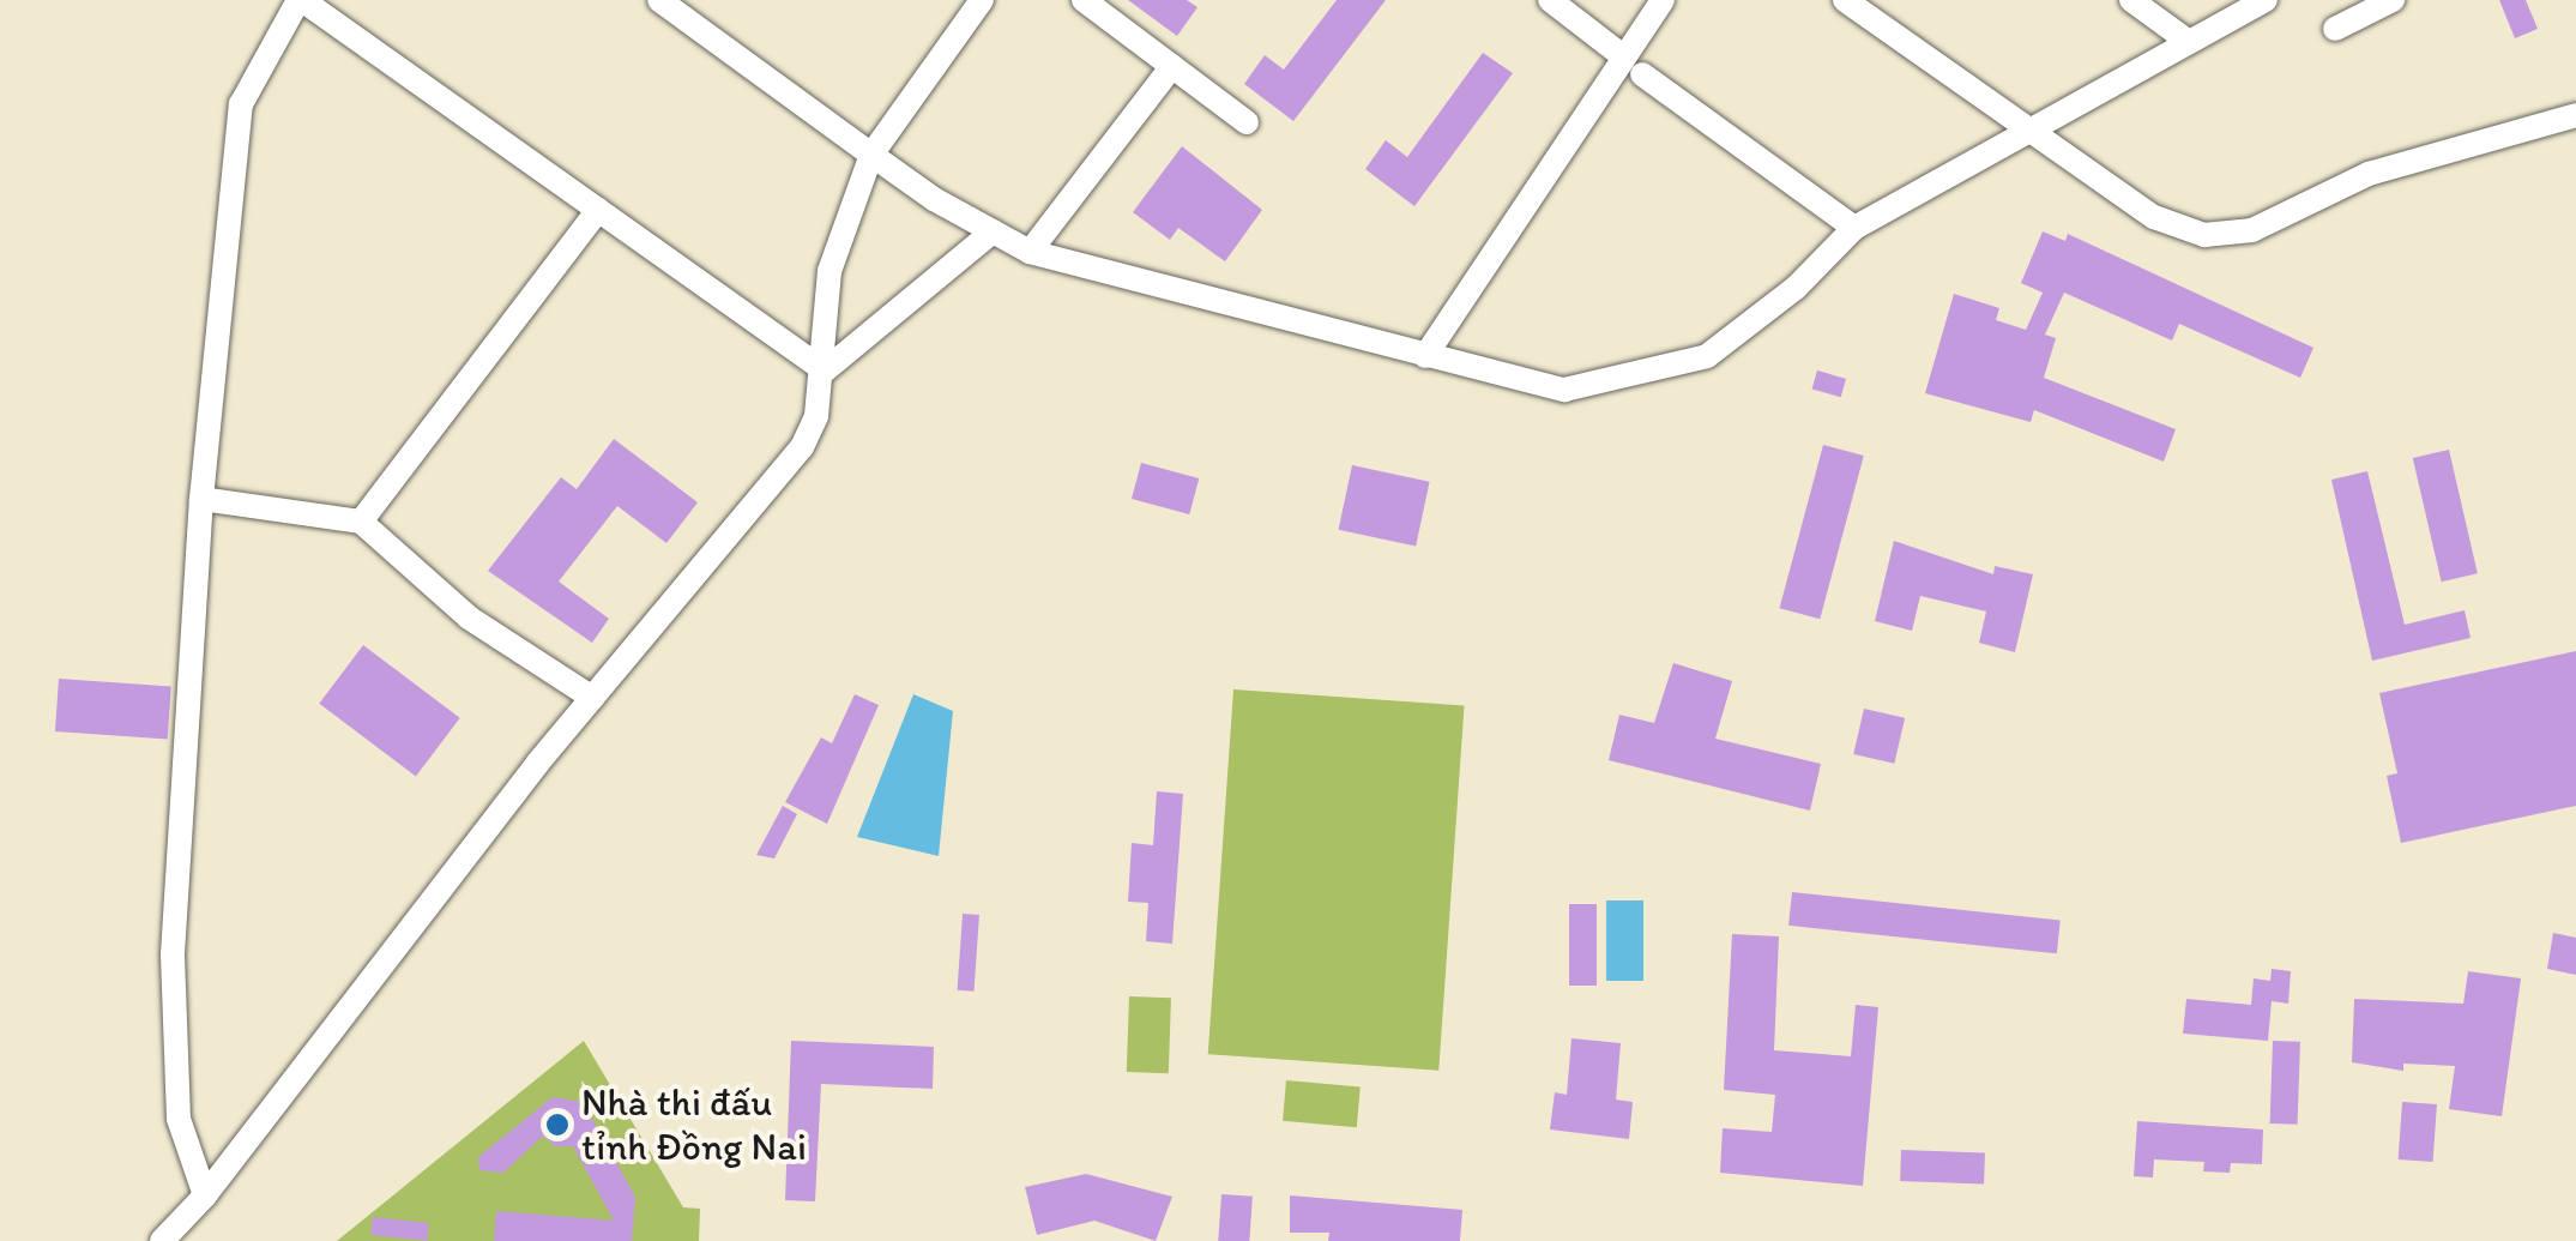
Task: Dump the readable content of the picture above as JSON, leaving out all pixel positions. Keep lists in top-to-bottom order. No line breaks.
{"places":["Nhà thi đấu tỉnh Đồng Nai"]}
